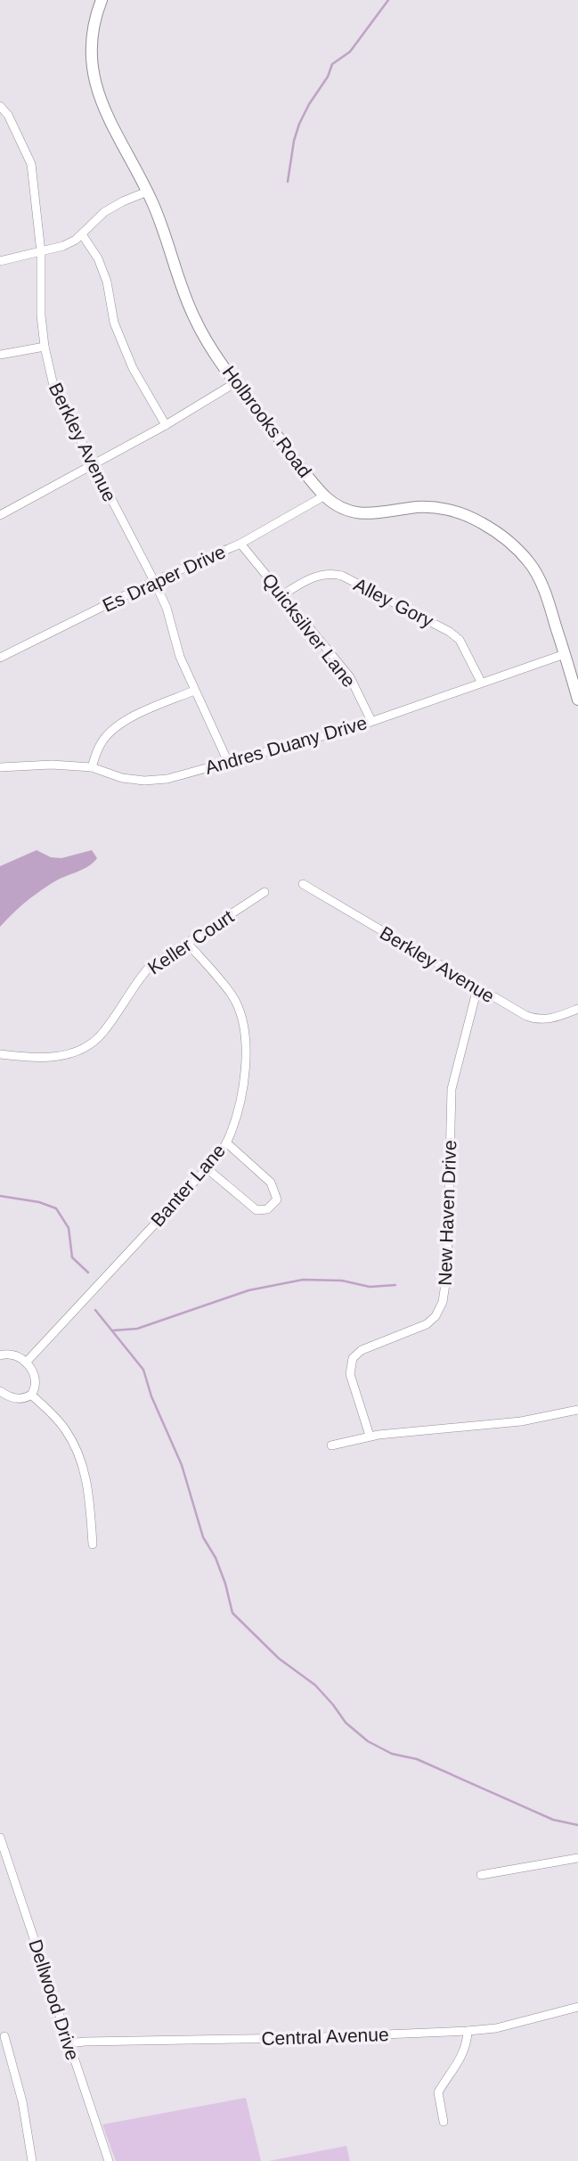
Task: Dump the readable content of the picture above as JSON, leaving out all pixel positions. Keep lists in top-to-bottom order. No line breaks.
{"streets":{"street":["Holbrooks Road","Berkley Avenue","Es Draper Drive","Alley Gory","Quicksilver Lane","Andres Duany Drive","Keller Court","Banter Lane","New Haven Drive","Dellwood Drive","Central Avenue"]},"crossings":[["Holbrooks Road","Es Draper Drive"],["Holbrooks Road","Andres Duany Drive"],["Berkley Avenue","Es Draper Drive"],["Berkley Avenue","Andres Duany Drive"],["Berkley Avenue","New Haven Drive"],["Es Draper Drive","Quicksilver Lane"],["Alley Gory","Quicksilver Lane"],["Alley Gory","Andres Duany Drive"],["Quicksilver Lane","Andres Duany Drive"],["Keller Court","Banter Lane"],["Dellwood Drive","Central Avenue"]]}
